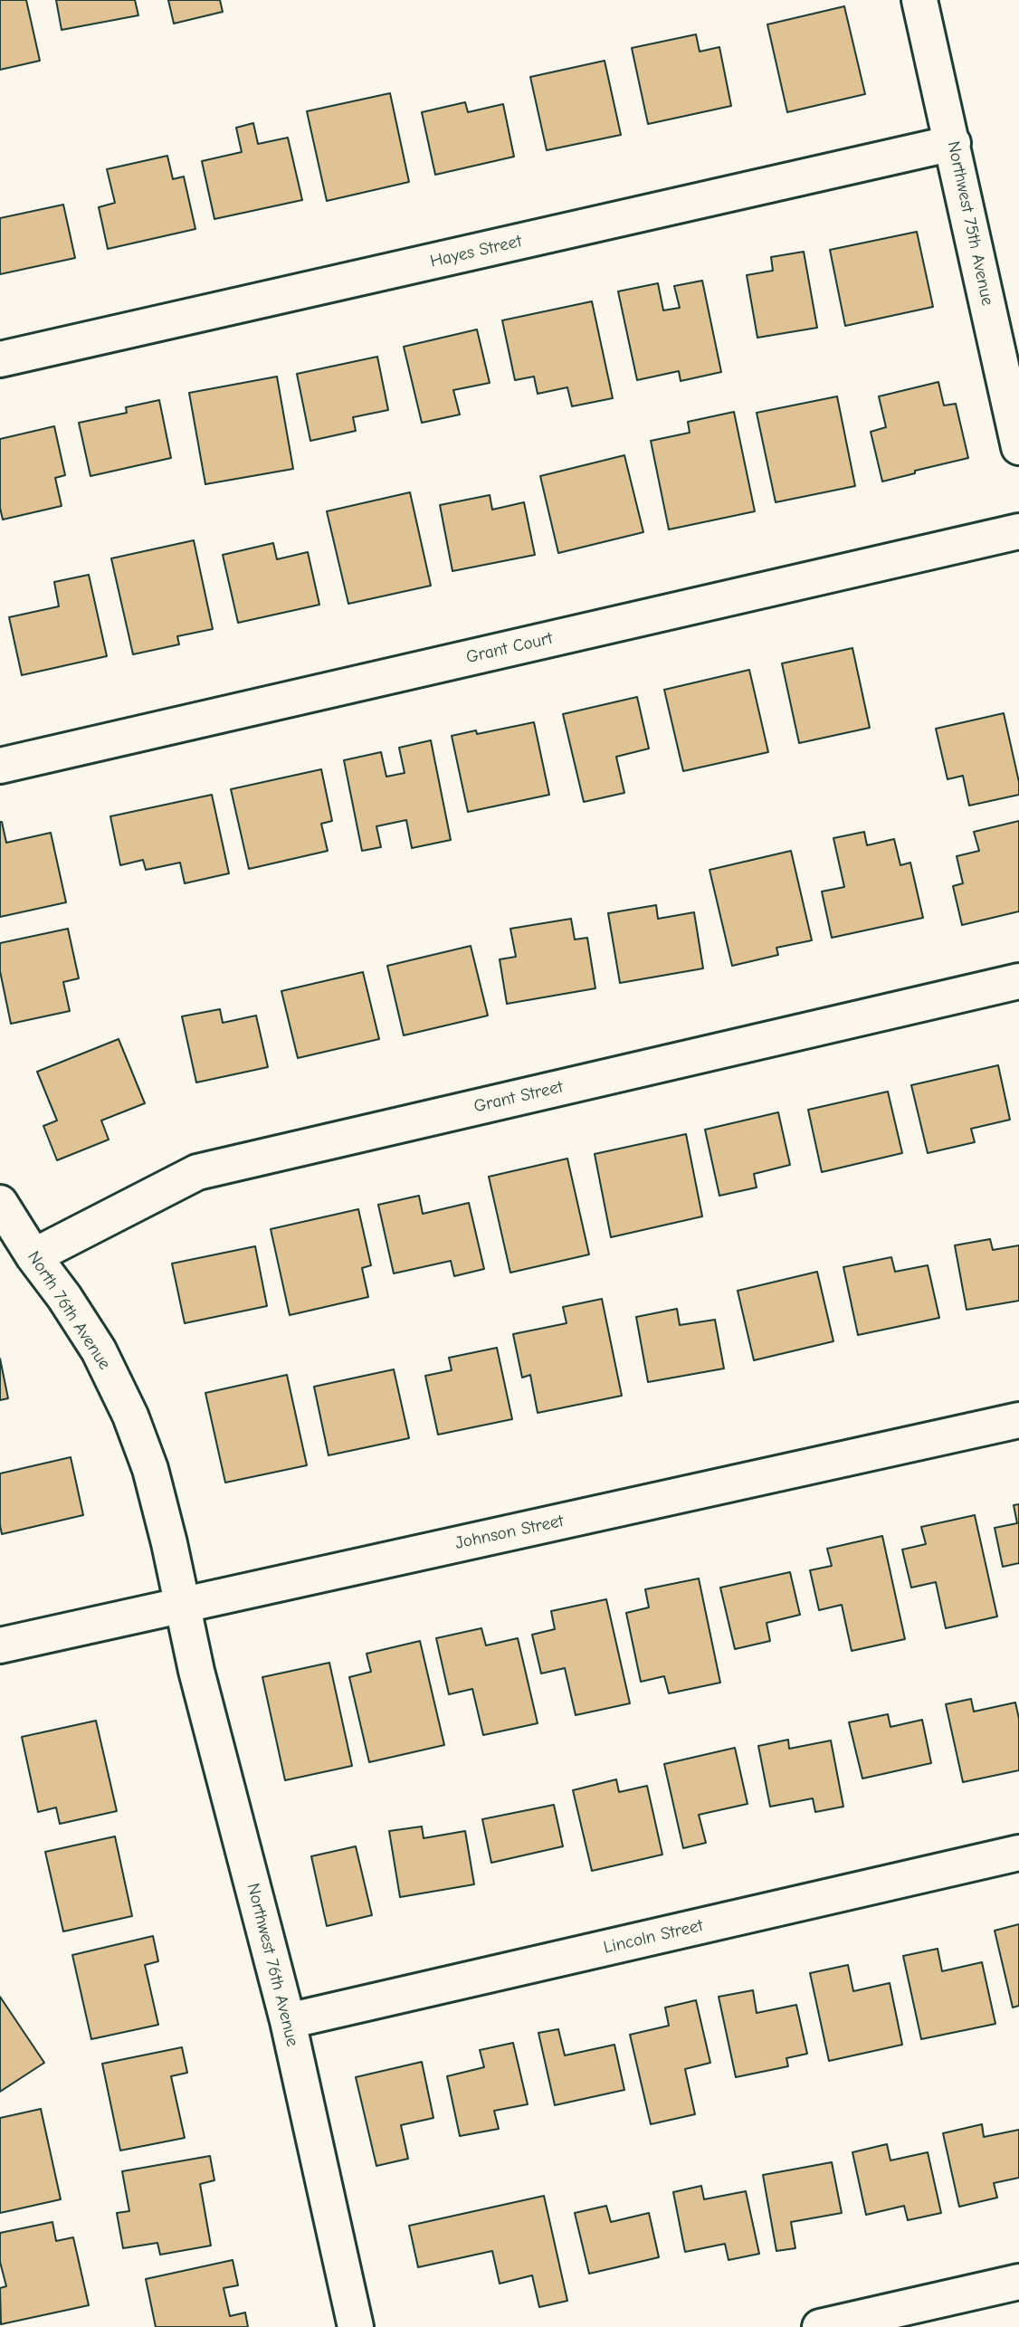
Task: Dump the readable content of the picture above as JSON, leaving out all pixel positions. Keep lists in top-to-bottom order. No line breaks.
{"streets":{"street":["Northwest 75th Avenue","Hayes Street","Grant Court","Grant Street","North 76th Avenue","Johnson Street","Lincoln Street","Northwest 76th Avenue"]},"crossings":[["Northwest 75th Avenue","Hayes Street"],["Grant Street","North 76th Avenue"],["North 76th Avenue","Johnson Street"],["North 76th Avenue","Northwest 76th Avenue"],["Johnson Street","Northwest 76th Avenue"],["Lincoln Street","Northwest 76th Avenue"]]}
